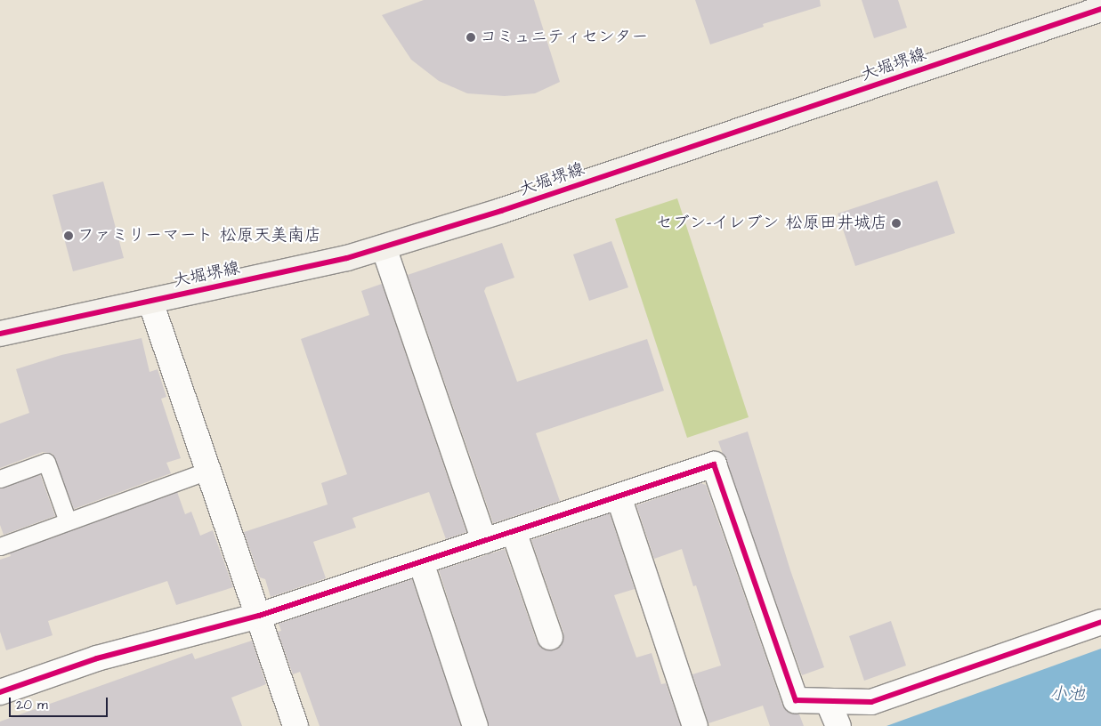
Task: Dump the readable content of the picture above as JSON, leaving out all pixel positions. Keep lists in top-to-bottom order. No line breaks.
{"streets":{"main road":["大堀堺線"]},"water":["小池"],"places":["コミュニティセンター","セブン-イレブン 松原田井城店","ファミリーマート 松原天美南店"],"scale_bar":"20 m"}
